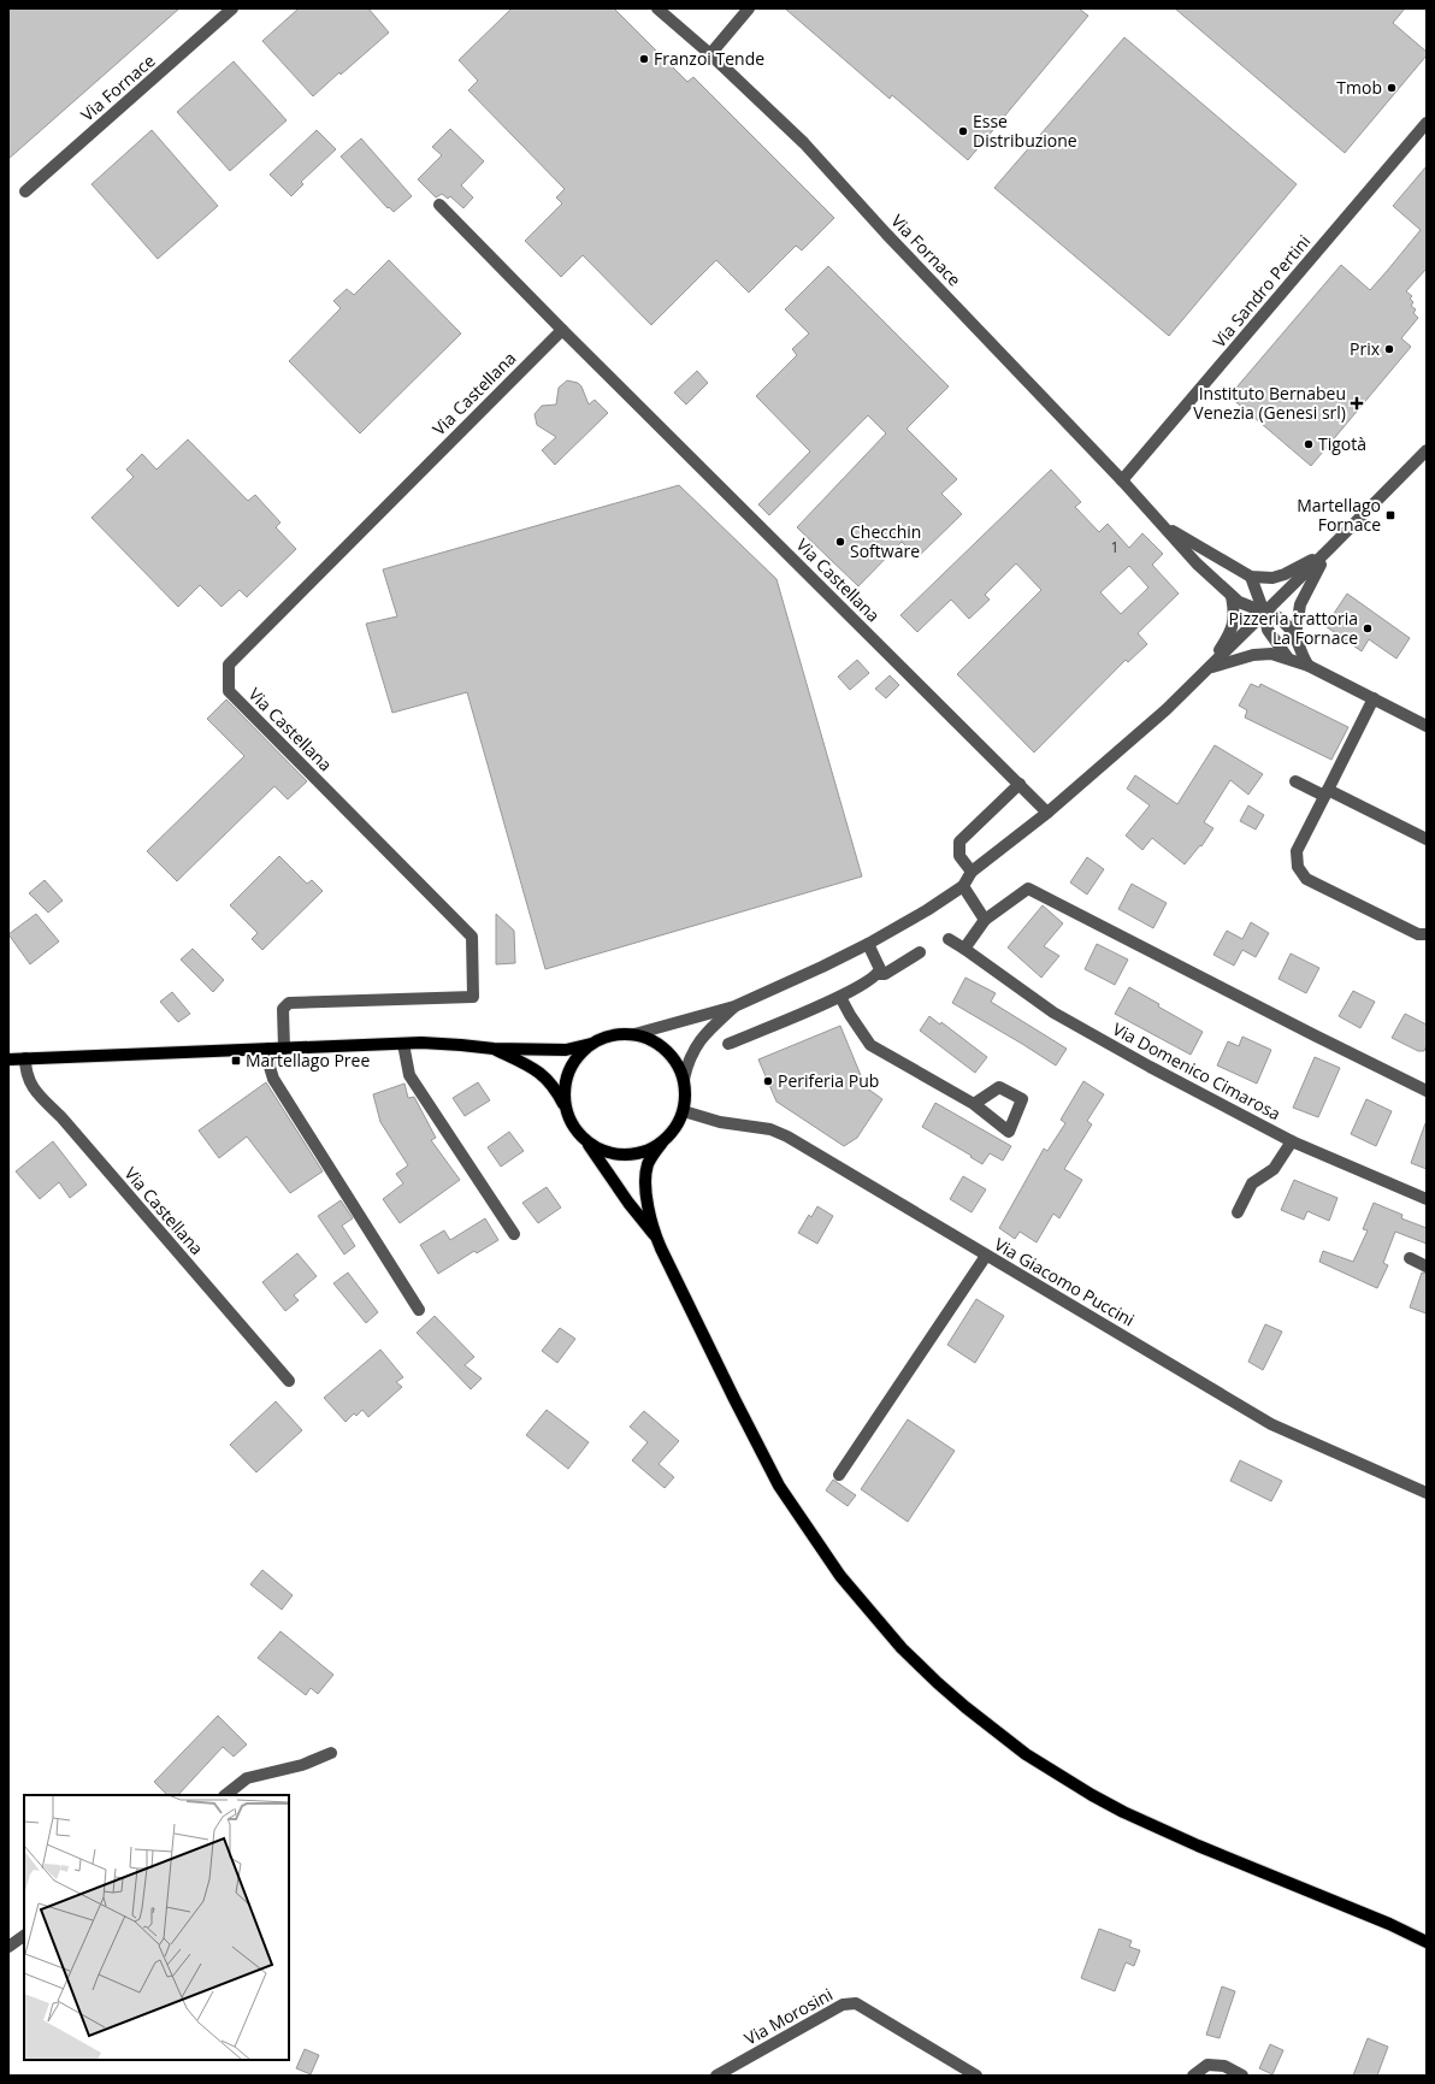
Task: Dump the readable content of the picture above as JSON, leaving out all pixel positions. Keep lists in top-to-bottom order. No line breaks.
{"streets":{"street":["Via Fornace","Via Sandro Pertini","Via Castellana","Via Domenico Cimarosa","Via Giacomo Puccini","Via Morosini"]},"crossings":[["Via Fornace","Via Sandro Pertini"]],"places":{"other":["Franzoi Tende","Tmob","Esse Distribuzione","Prix","Tigotà","Checchin Software","Pizzeria trattoria La Fornace","Periferia Pub"],"health":["Instituto Bernabeu Venezia (Genesi srl)"],"transit":["Martellago Fornace","Martellago Pree"]},"house_numbers":["1"]}
